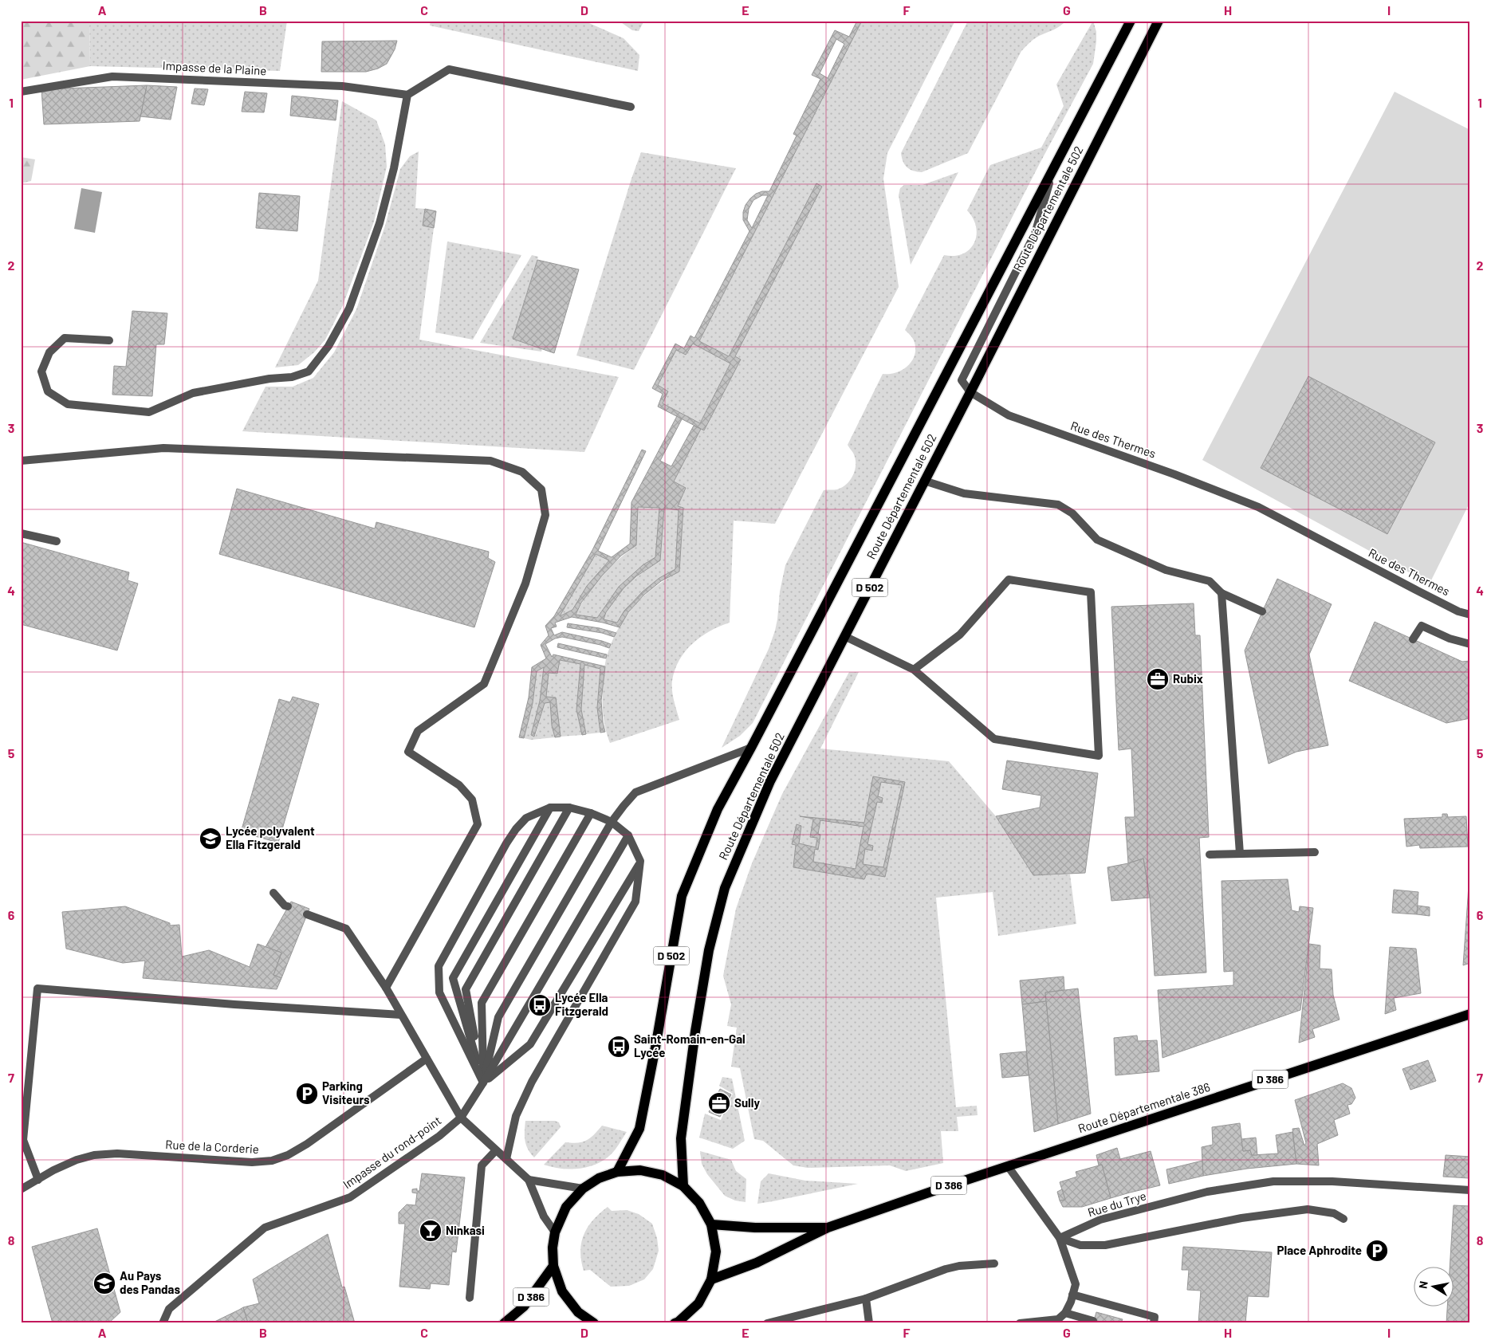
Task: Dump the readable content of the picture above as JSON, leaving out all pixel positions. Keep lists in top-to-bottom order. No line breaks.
{"streets":{"main road":["Route Départementale 502","D 502","D 386","Route Départementale 386"],"street":["Impasse de la Plaine","Rue des Thermes","Rue de la Corderie","Impasse du rond-point","Rue du Trye"]},"crossings":[["Route Départementale 502","Rue des Thermes"]],"places":{"office":["Rubix","Sully"],"school or university":["Lycée polyvalent Ella Fitzgerald","Au Pays des Pandas"],"bus stop":["Lycée Ella Fitzgerald","Saint-Romain-en-Gal Lycée"],"parking":["Parking Visiteurs","Place Aphrodite"],"bar":["Ninkasi"]},"north":"left","grid":{"columns":["A","B","C","D","E","F","G","H","I"],"rows":["1","2","3","4","5","6","7","8"]}}
